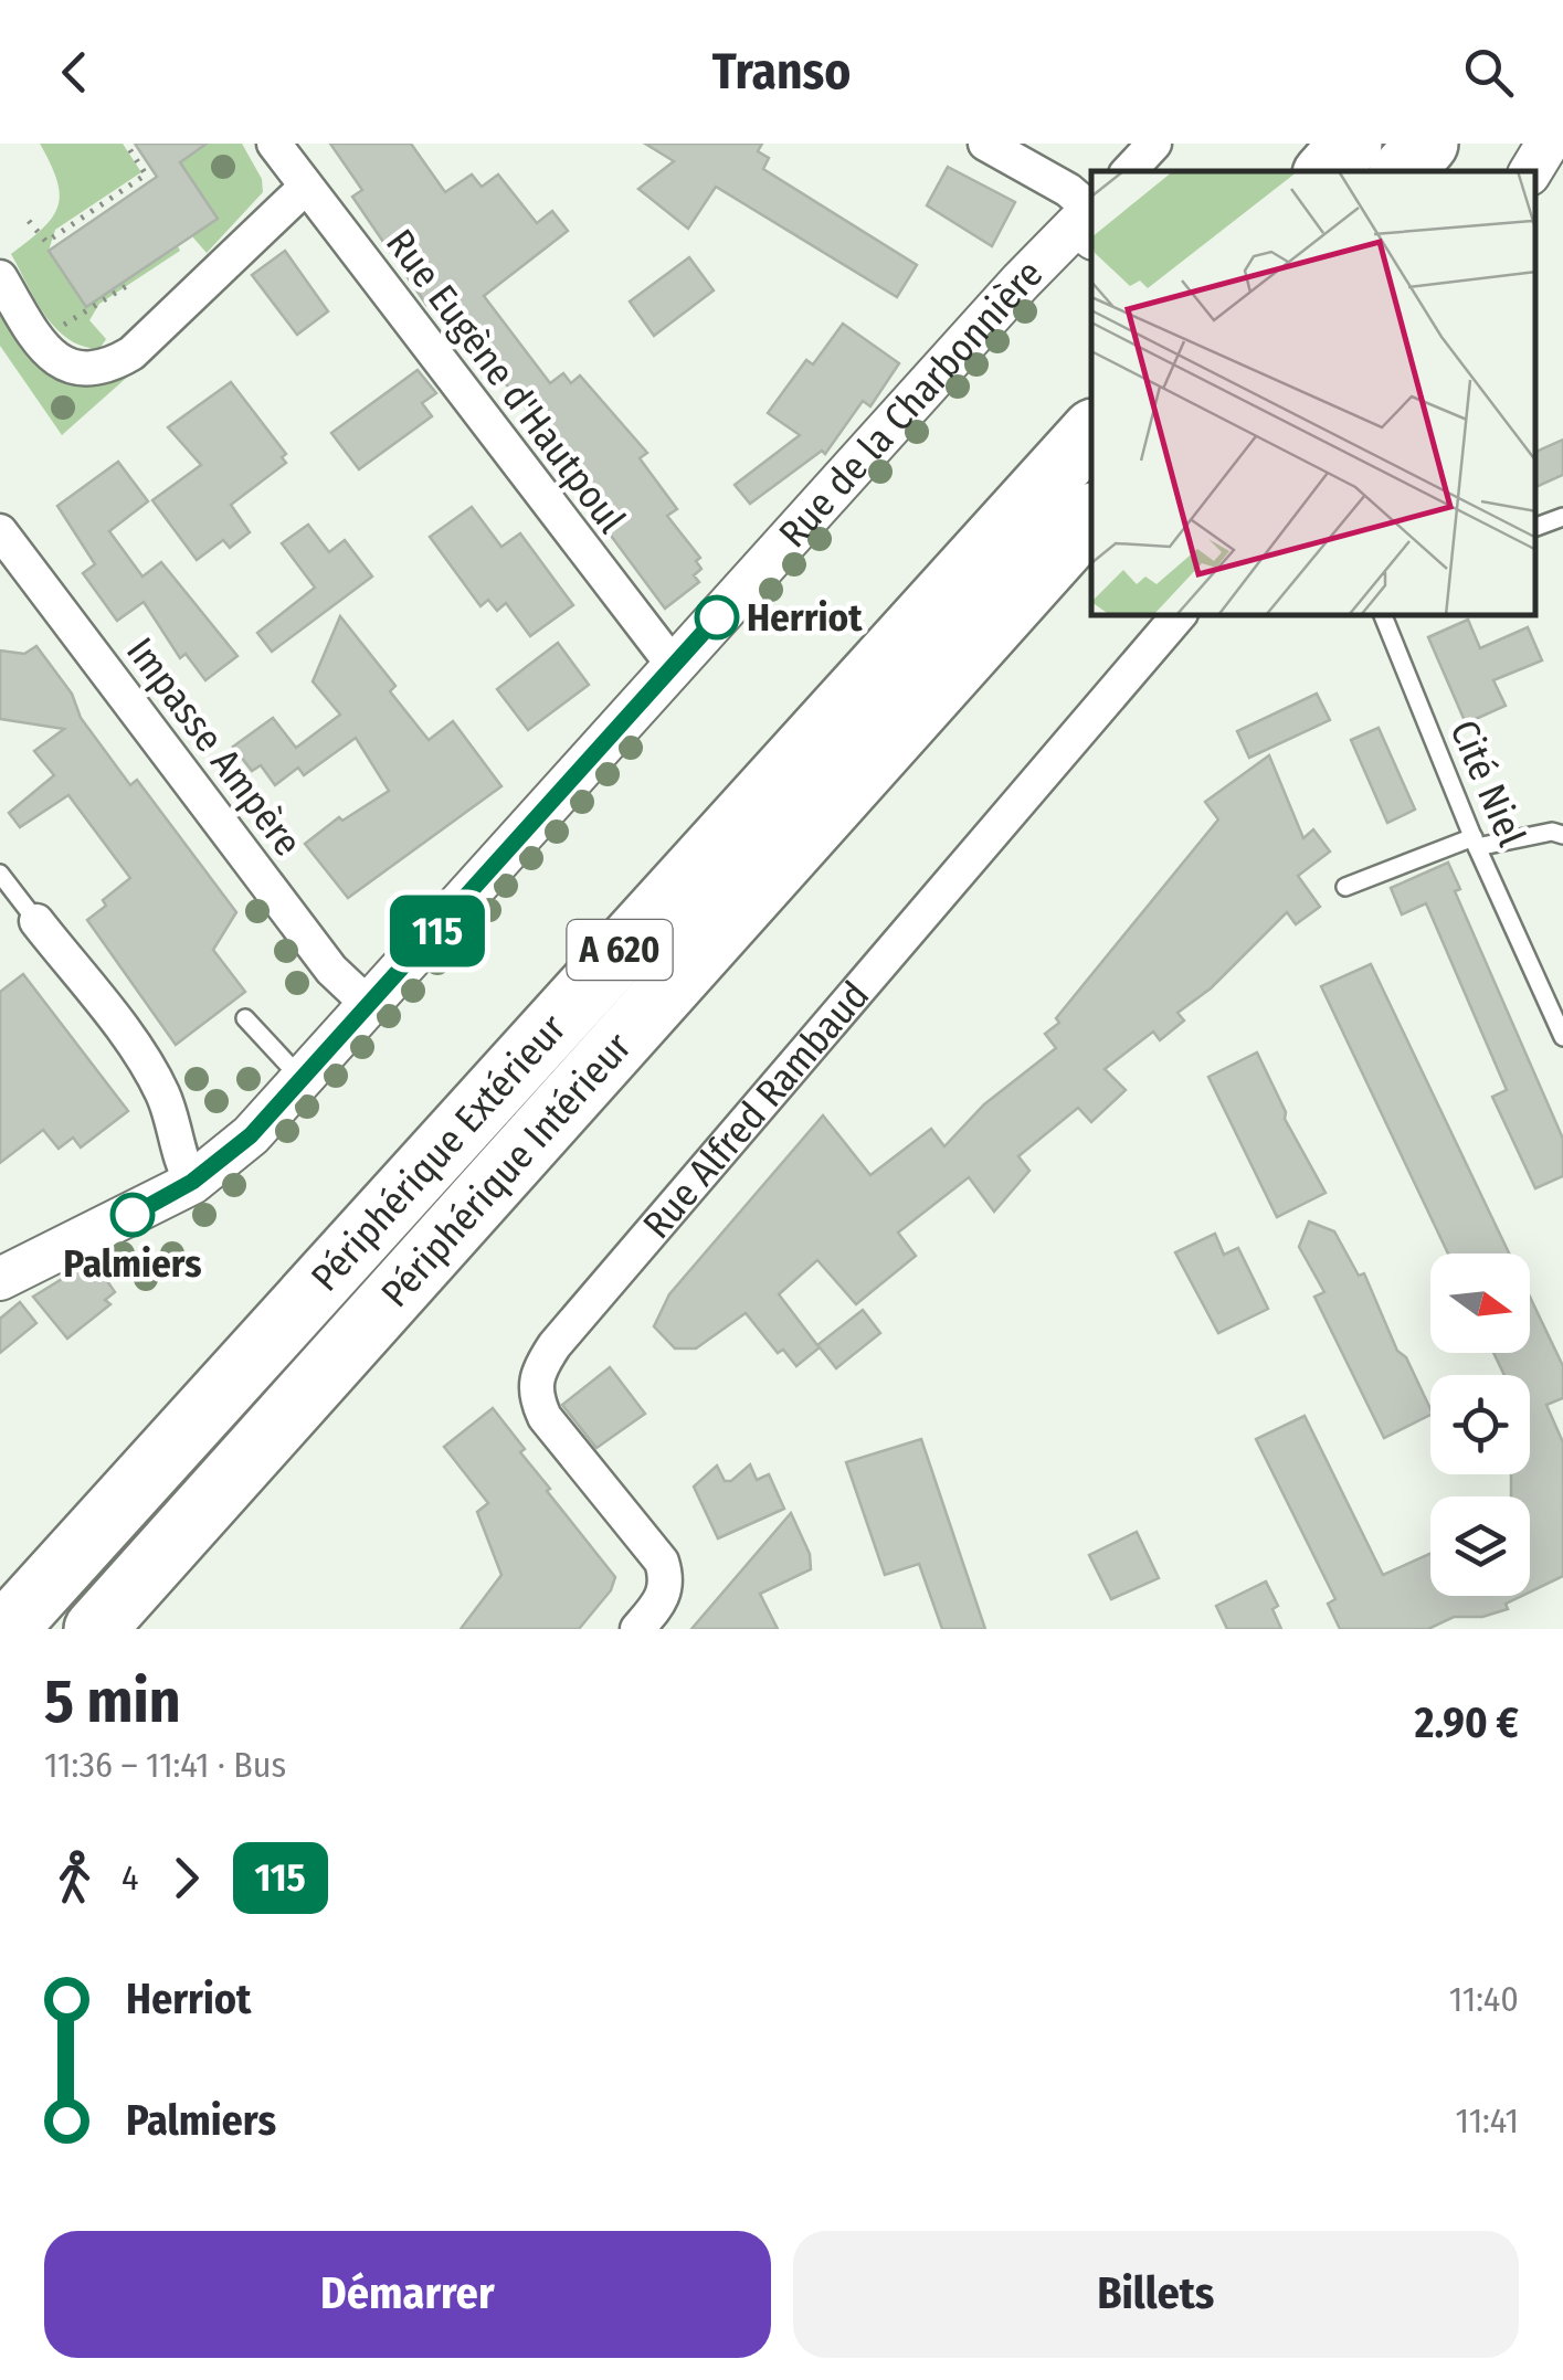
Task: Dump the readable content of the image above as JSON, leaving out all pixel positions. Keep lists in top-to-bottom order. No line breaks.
{"streets":{"highway":["A 620","Périphérique Extérieur","Périphérique Intérieur"],"street":["Rue Eugène d'Hautpoul","Rue de la Charbonnière","Impasse Ampère","Rue Alfred Rambaud"],"lane":["Cité Niel"]},"crossings":[["Rue Eugène d'Hautpoul","Rue de la Charbonnière"],["Rue de la Charbonnière","Impasse Ampère"]],"places":["Herriot","Palmiers"],"lines":["bus line 115"],"north":"right","page":{"header":"Transo","on_map":"115","heading":["5 min","11:36 – 11:41 · Bus","2.90 €"],"legs":["4","115"],"list":[{"name":"Herriot","value":"11:40"},{"name":"Palmiers","value":"11:41"}],"buttons":["Démarrer","Billets"]}}
